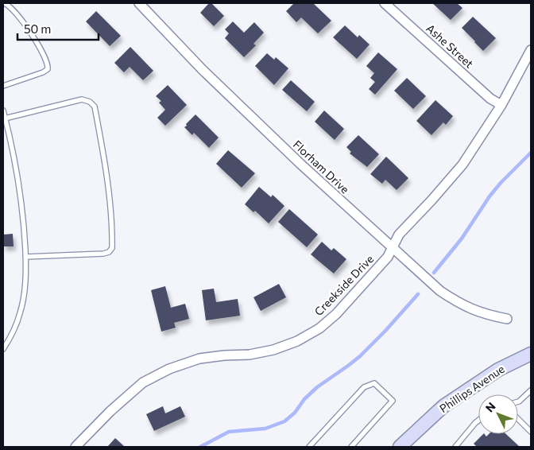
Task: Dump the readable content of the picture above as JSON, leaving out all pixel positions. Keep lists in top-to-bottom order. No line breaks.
{"streets":{"street":["Ashe Street","Florham Drive","Creekside Drive","Phillips Avenue"]},"crossings":[["Ashe Street","Creekside Drive"],["Florham Drive","Creekside Drive"]],"scale_bar":"50 m","north":"top left"}
